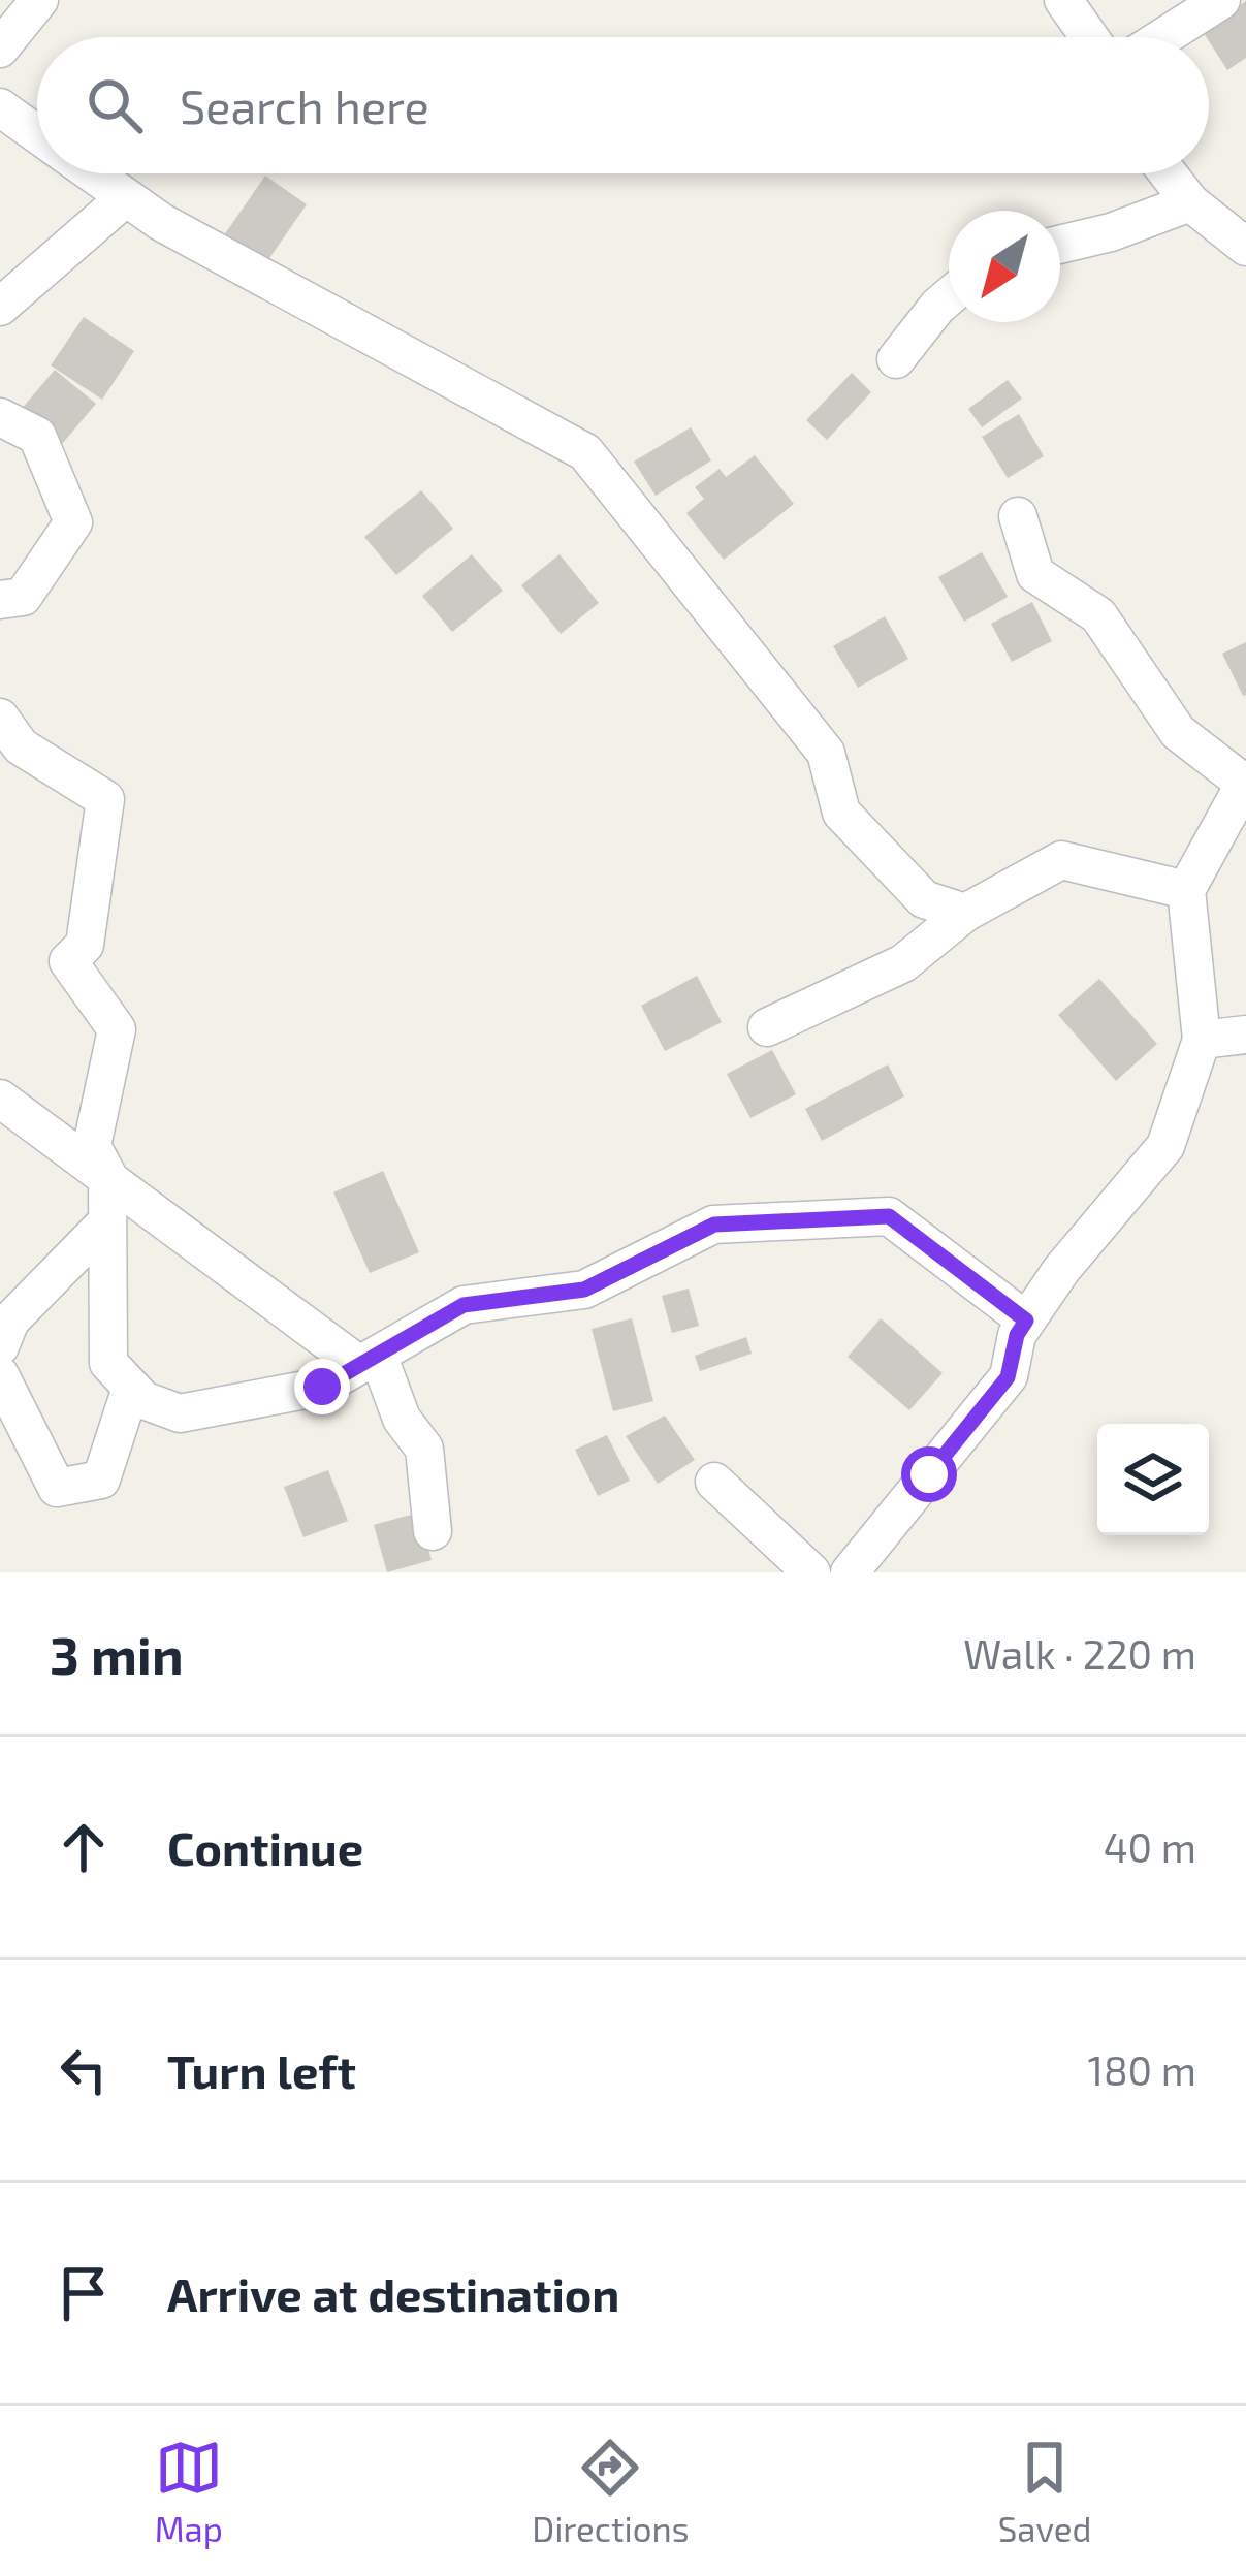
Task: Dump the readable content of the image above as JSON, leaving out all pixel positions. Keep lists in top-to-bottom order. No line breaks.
{"north":"bottom left","page":{"search":"Search here","heading":["3 min","Walk · 220 m"],"list":[["Continue","40 m"],["Turn left","180 m"],"Arrive at destination"],"nav":["Map","Directions","Saved"]}}
